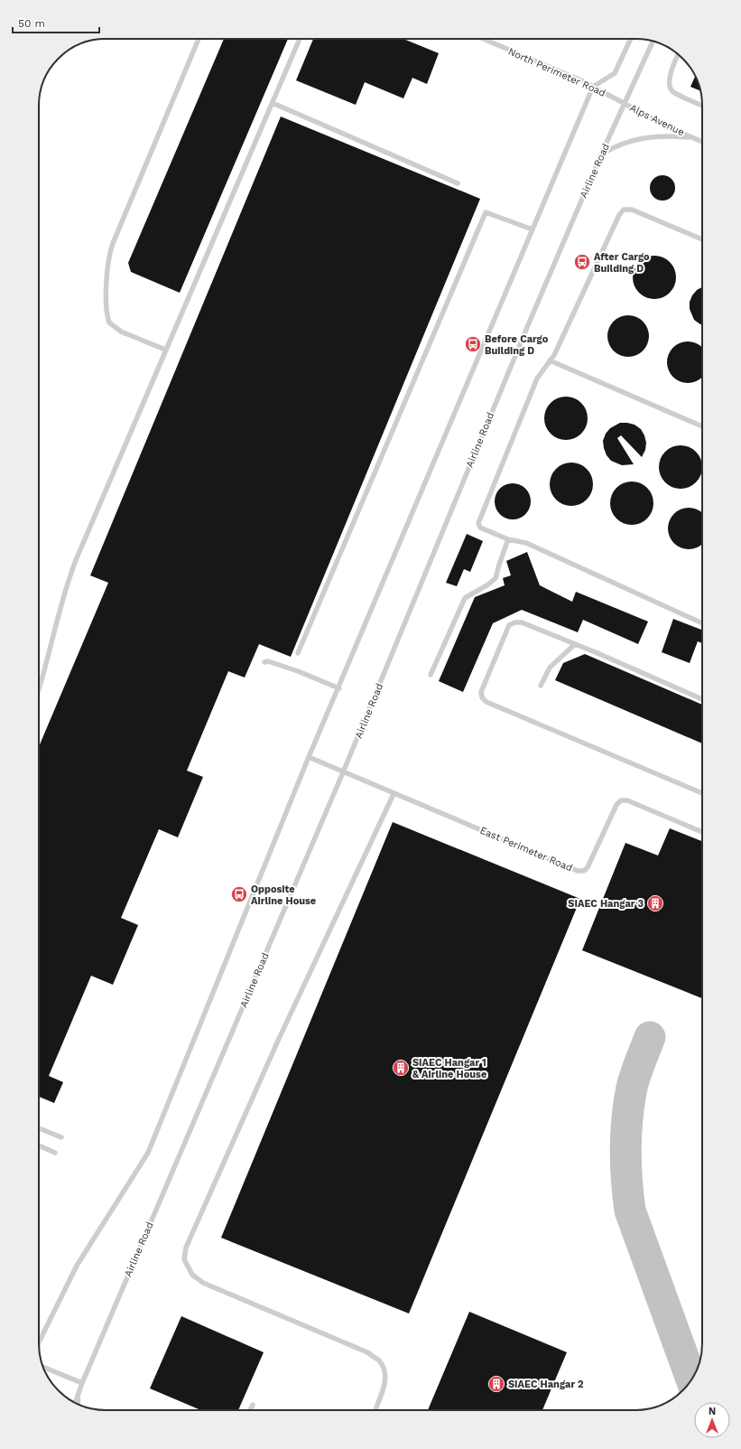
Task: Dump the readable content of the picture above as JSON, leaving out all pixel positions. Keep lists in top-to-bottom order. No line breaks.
{"streets":{"lane":["North Perimeter Road","Alps Avenue","Airline Road","East Perimeter Road"]},"crossings":[["North Perimeter Road","Alps Avenue"],["North Perimeter Road","Airline Road"],["Alps Avenue","Airline Road"],["Airline Road","East Perimeter Road"]],"places":{"bus stop":["After Cargo Building D","Before Cargo Building D","Opposite Airline House"],"building":["SIAEC Hangar 3","SIAEC Hangar 1 & Airline House","SIAEC Hangar 2"]},"scale_bar":"50 m","north":"top"}
